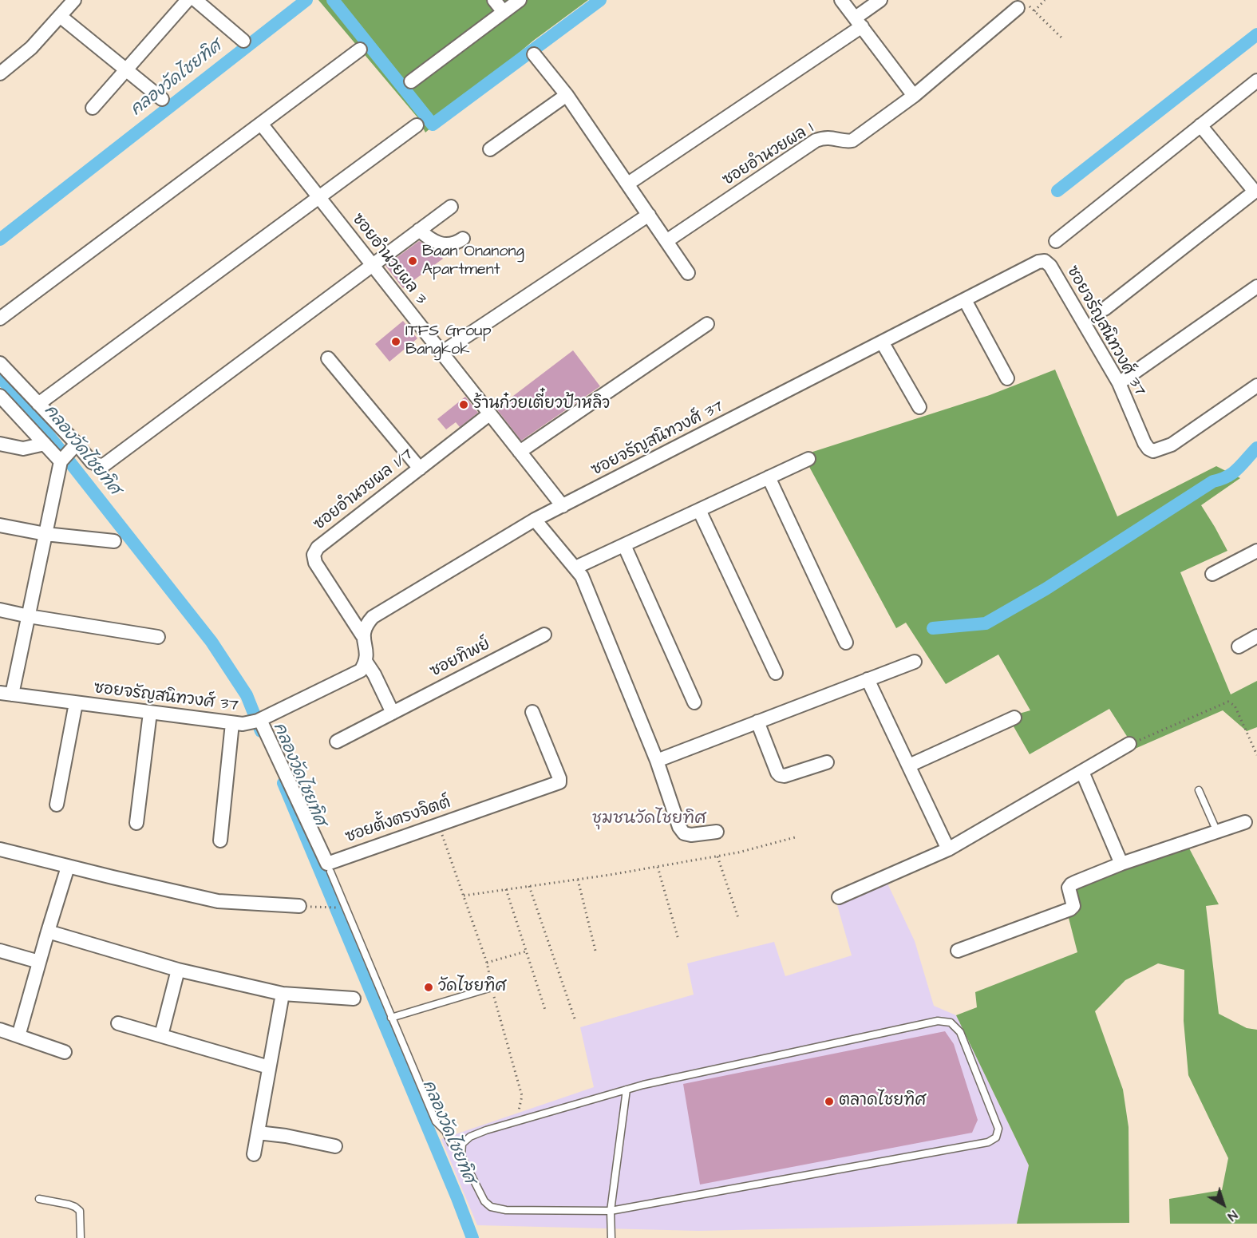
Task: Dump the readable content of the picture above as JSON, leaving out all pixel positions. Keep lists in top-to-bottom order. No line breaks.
{"streets":{"street":["ซอยอำนวยผล 1","ซอยอำนวยผล 3","ซอยจรัญสนิทวงศ์ 37","ซอยอำนวยผล 1/7","ซอยทิพย์","ซอยตั้งตรงจิตต์"]},"crossings":[["ซอยอำนวยผล 3","ซอยจรัญสนิทวงศ์ 37"],["ซอยอำนวยผล 3","ซอยอำนวยผล 1/7"],["ซอยจรัญสนิทวงศ์ 37","ซอยอำนวยผล 1/7"],["ซอยจรัญสนิทวงศ์ 37","ซอยตั้งตรงจิตต์"]],"districts":["ชุมชนวัดไชยทิศ"],"water":["คลองวัดไชยทิศ"],"places":["Baan Onanong Apartment","ITFS Group Bangkok","ร้านก๋วยเตี๋ยวป้าหลิว","วัดไชยทิศ","ตลาดไชยทิศ"],"north":"bottom right"}
